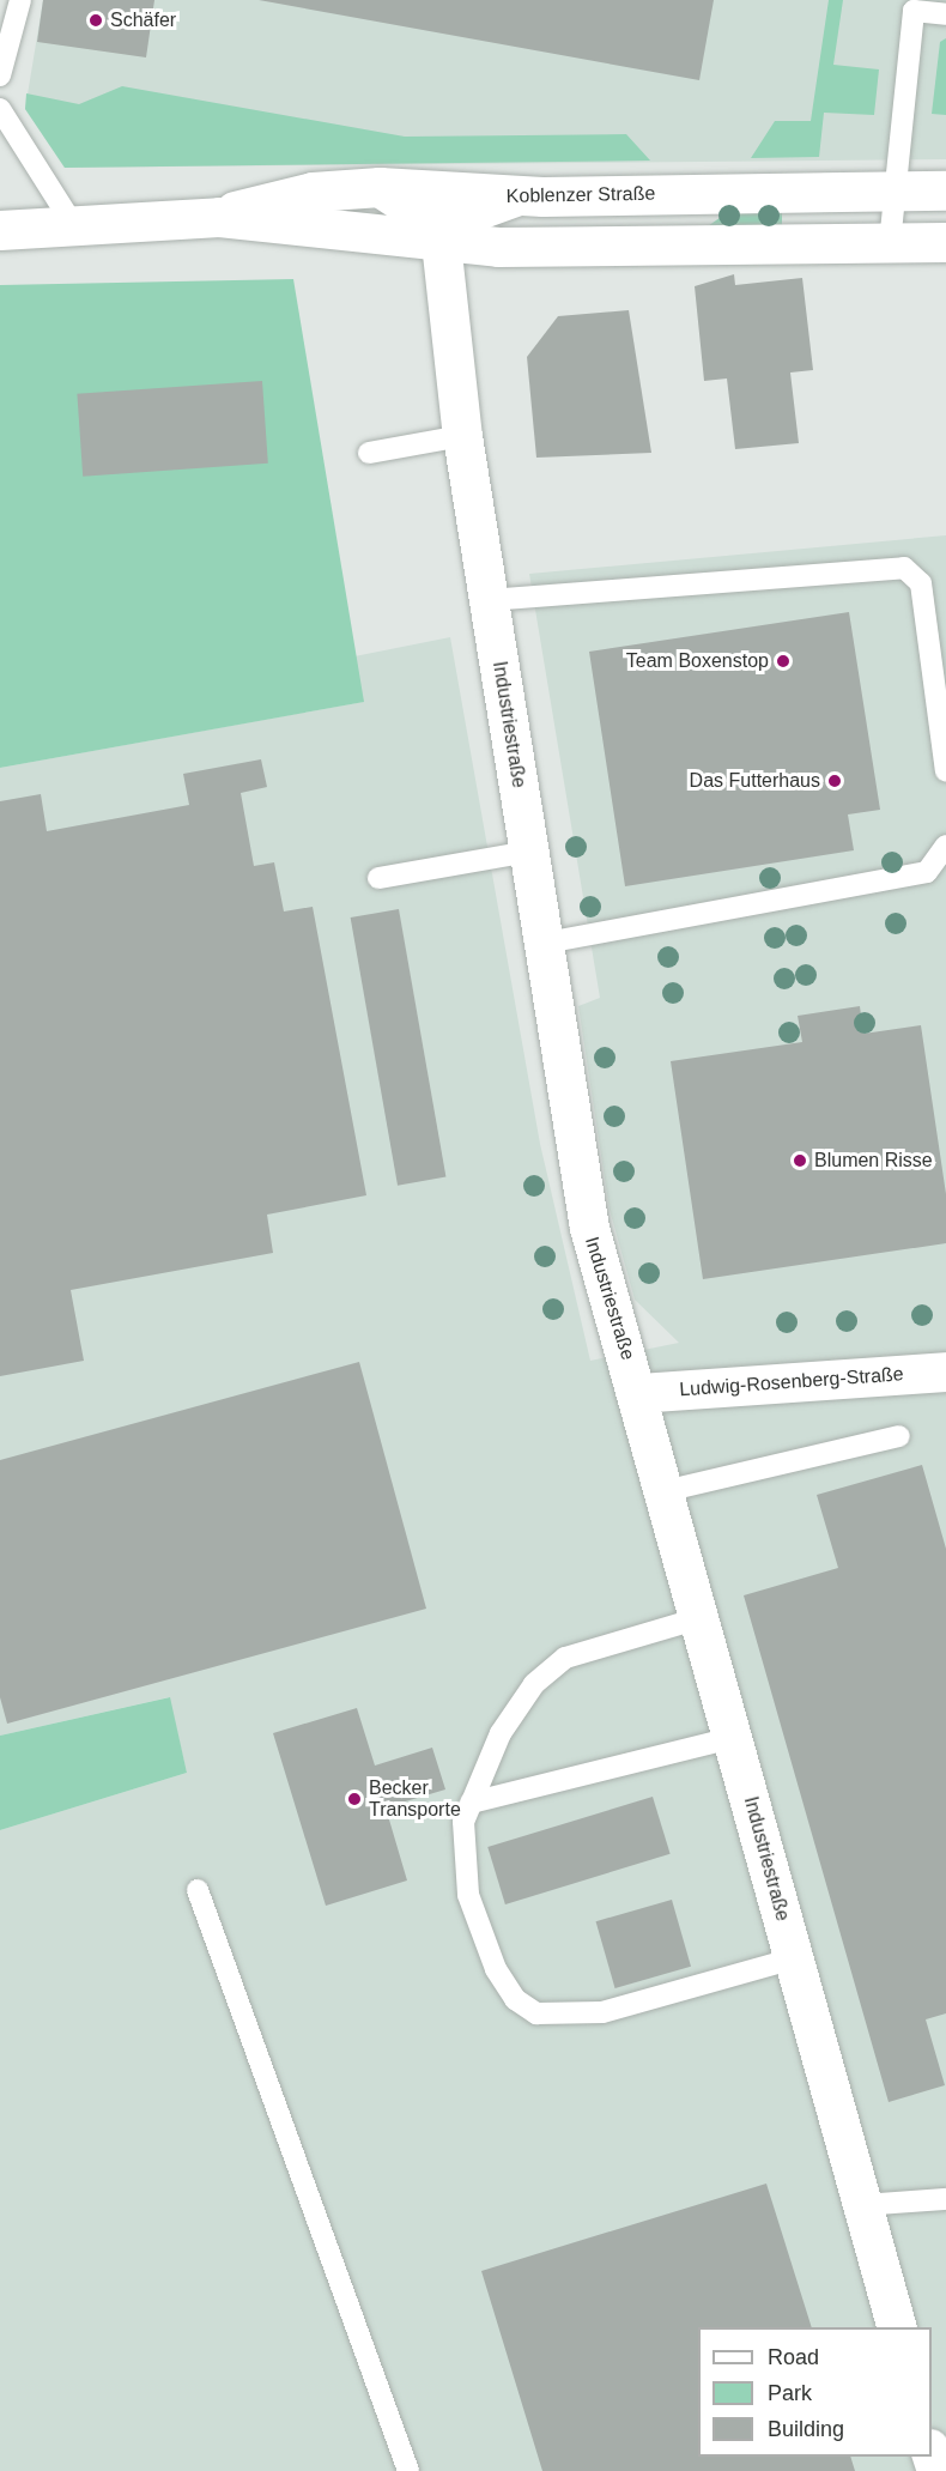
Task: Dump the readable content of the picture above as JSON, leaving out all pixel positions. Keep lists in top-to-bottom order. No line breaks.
{"streets":{"street":["Koblenzer Straße","Industriestraße","Ludwig-Rosenberg-Straße"]},"crossings":[["Koblenzer Straße","Industriestraße"],["Industriestraße","Ludwig-Rosenberg-Straße"]],"places":["Schäfer","Team Boxenstop","Das Futterhaus","Blumen Risse","Becker Transporte"],"legend":["Road","Park","Building"]}
